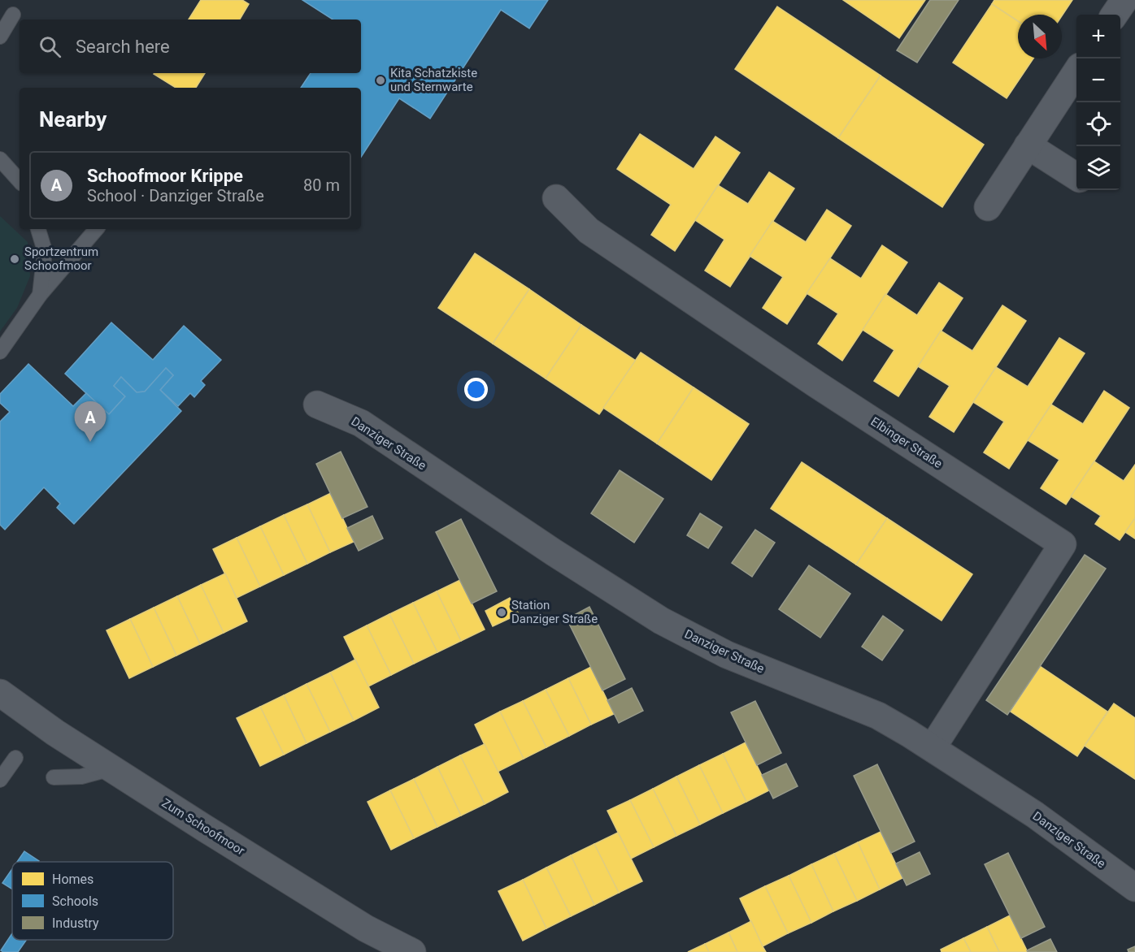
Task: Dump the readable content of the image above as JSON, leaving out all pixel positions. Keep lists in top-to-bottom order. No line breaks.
{"streets":{"street":["Elbinger Straße","Danziger Straße","Zum Schoofmoor"]},"crossings":[["Elbinger Straße","Danziger Straße"]],"places":["Kita Schatzkiste und Sternwarte","Sportzentrum Schoofmoor","Station Danziger Straße"],"legend":["Homes","Schools","Industry"],"north":"bottom right","page":{"map_buttons":["+","−"],"search":"Search here","heading":"Nearby","list":[{"mark":"A","name":"Schoofmoor Krippe","note":"School · Danziger Straße","value":"80 m"}],"pins":"A"}}
